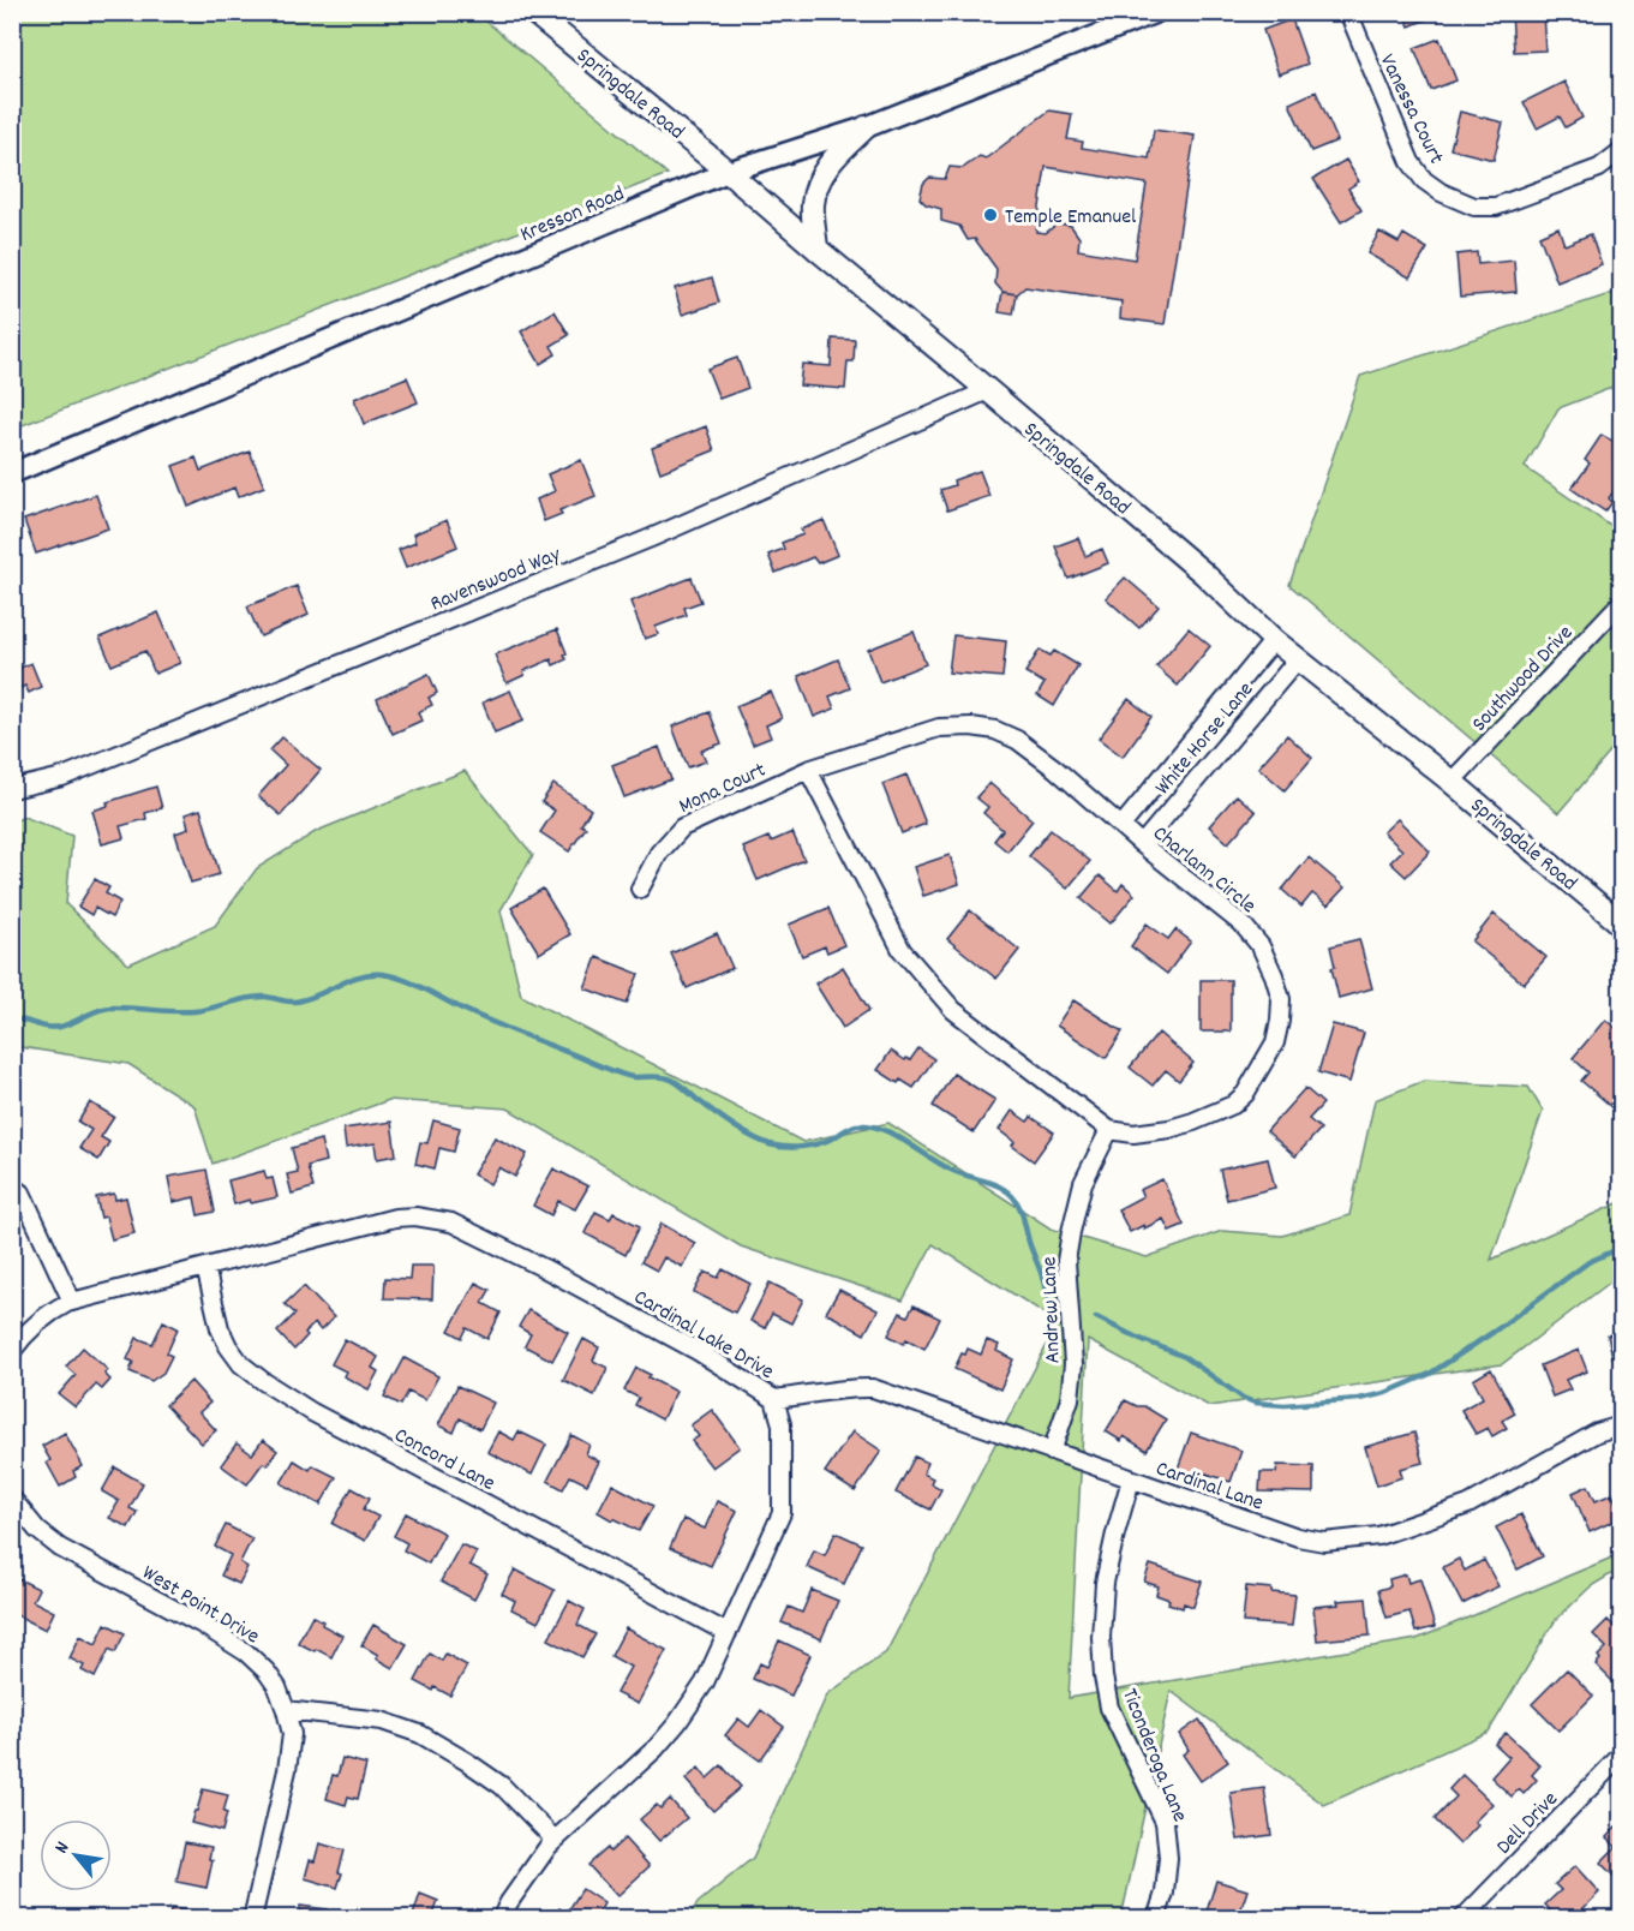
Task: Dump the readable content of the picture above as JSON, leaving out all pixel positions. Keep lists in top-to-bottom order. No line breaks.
{"streets":{"main road":["Springdale Road"],"street":["Vanessa Court","Kresson Road","Ravenswood Way","Southwood Drive","White Horse Lane","Mona Court","Charlann Circle","Andrew Lane","Cardinal Lake Drive","Concord Lane","Cardinal Lane","West Point Drive","Ticonderoga Lane","Dell Drive"]},"crossings":[["Springdale Road","Kresson Road"],["Springdale Road","Ravenswood Way"],["Springdale Road","Southwood Drive"],["Springdale Road","White Horse Lane"],["White Horse Lane","Charlann Circle"],["Mona Court","Charlann Circle"],["Charlann Circle","Andrew Lane"],["Andrew Lane","Cardinal Lane"],["Cardinal Lake Drive","Concord Lane"],["Cardinal Lake Drive","Cardinal Lane"],["Cardinal Lane","Ticonderoga Lane"]],"places":["Temple Emanuel"],"north":"top left"}
